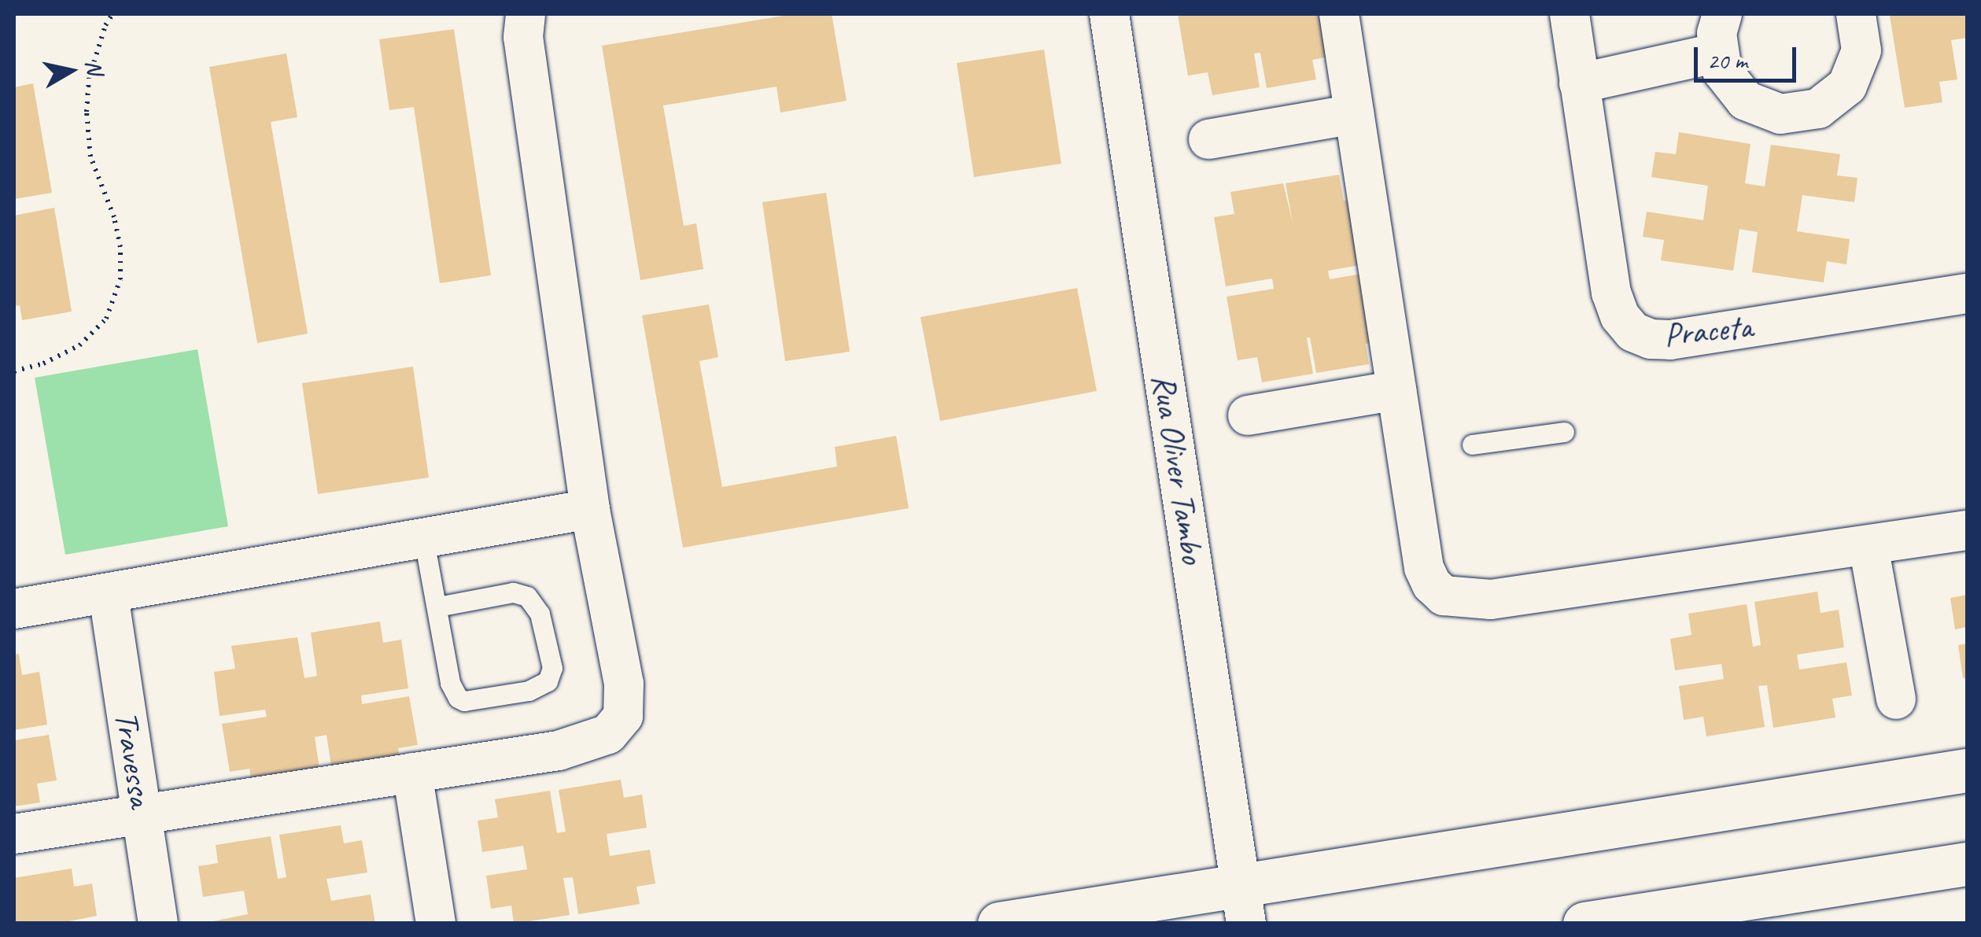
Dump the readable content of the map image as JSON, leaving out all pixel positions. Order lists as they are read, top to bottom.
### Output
{
  "streets": {
    "street": ["Praceta", "Rua Oliver Tambo", "Travessa"]
  },
  "scale_bar": "20 m",
  "north": "right"
}
